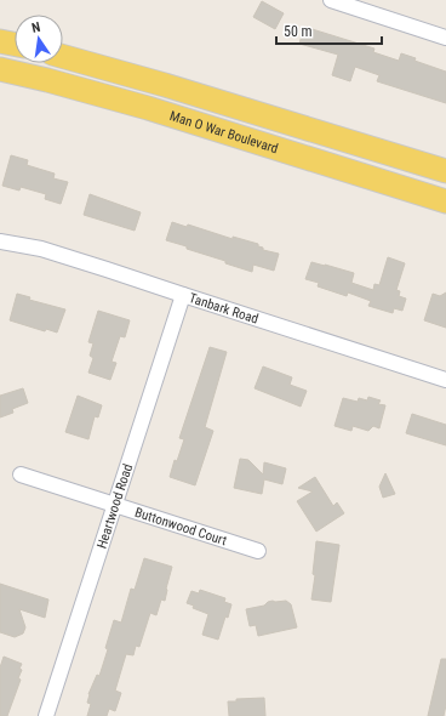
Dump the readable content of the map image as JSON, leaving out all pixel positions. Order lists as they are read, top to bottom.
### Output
{
  "streets": {
    "main road": ["Man O War Boulevard"],
    "street": ["Tanbark Road", "Heartwood Road", "Buttonwood Court"]
  },
  "crossings": [
    ["Tanbark Road", "Heartwood Road"],
    ["Heartwood Road", "Buttonwood Court"]
  ],
  "scale_bar": "50 m",
  "north": "top"
}
